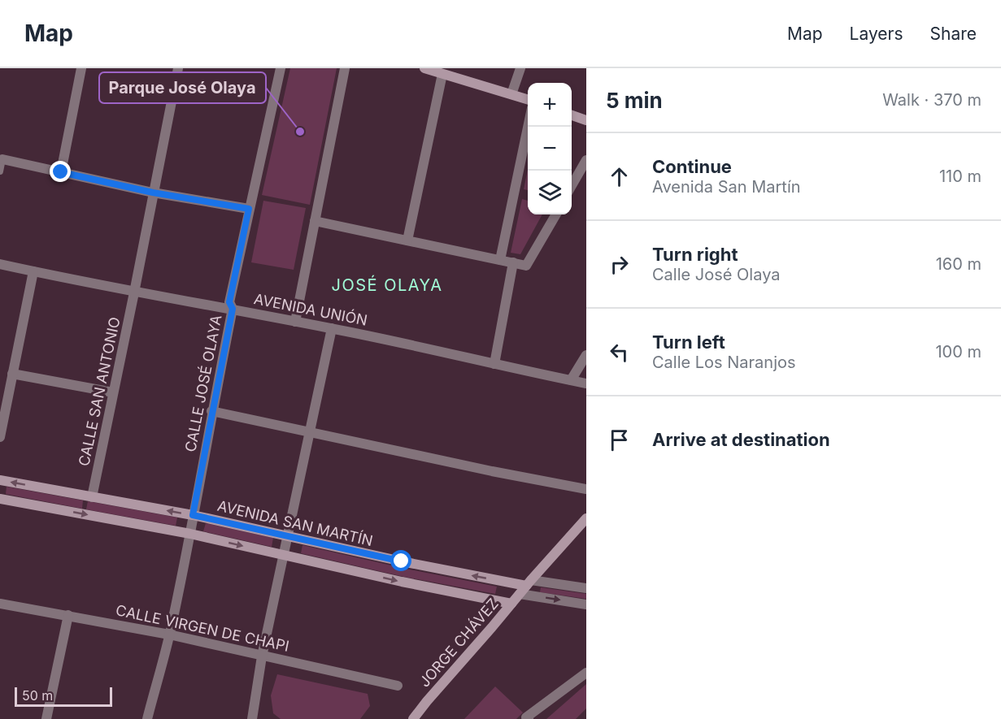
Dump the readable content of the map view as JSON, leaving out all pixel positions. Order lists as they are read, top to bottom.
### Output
{
  "streets": {
    "main road": ["AVENIDA SAN MARTÍN", "JORGE CHÁVEZ"],
    "street": [
      "AVENIDA UNIÓN",
      "CALLE JOSÉ OLAYA",
      "CALLE SAN ANTONIO",
      "CALLE VIRGEN DE CHAPI"
    ]
  },
  "crossings": [
    ["AVENIDA UNIÓN", "CALLE JOSÉ OLAYA"],
    ["AVENIDA UNIÓN", "CALLE SAN ANTONIO"],
    ["CALLE JOSÉ OLAYA", "AVENIDA SAN MARTÍN"],
    ["CALLE JOSÉ OLAYA", "CALLE VIRGEN DE CHAPI"],
    ["CALLE SAN ANTONIO", "AVENIDA SAN MARTÍN"],
    ["AVENIDA SAN MARTÍN", "JORGE CHÁVEZ"]
  ],
  "districts": ["JOSÉ OLAYA"],
  "places": ["Parque José Olaya"],
  "scale_bar": "50 m",
  "page": {
    "header": "Map",
    "nav": ["Map", "Layers", "Share"],
    "heading": ["5 min", "Walk · 370 m"],
    "map_buttons": ["+", "−"],
    "list": [
      ["Continue", "Avenida San Martín", "110 m"],
      ["Turn right", "Calle José Olaya", "160 m"],
      ["Turn left", "Calle Los Naranjos", "100 m"],
      "Arrive at destination"
    ],
    "scale": "50 m"
  }
}
